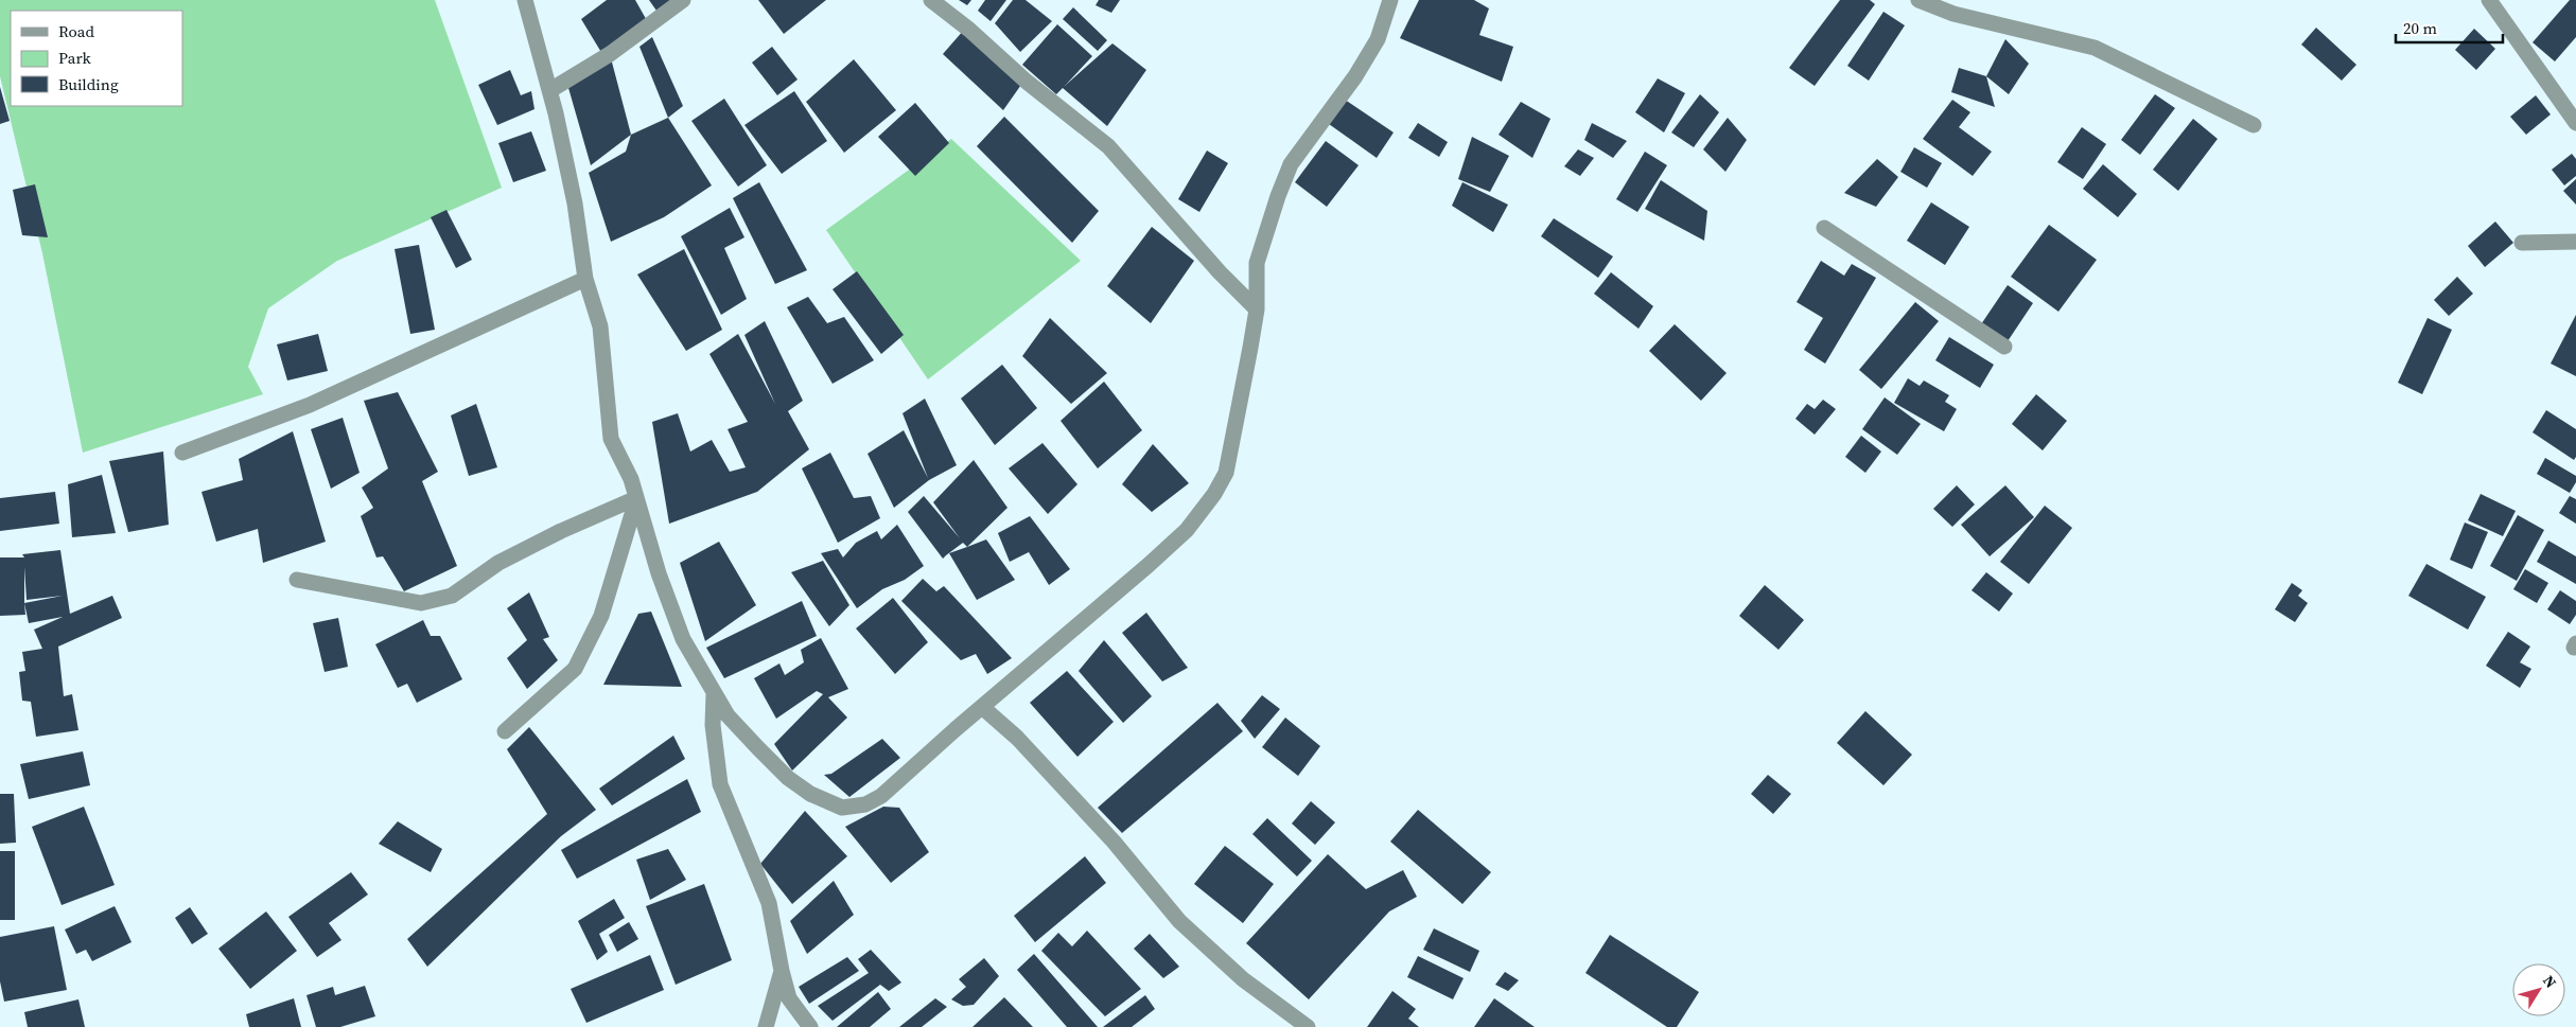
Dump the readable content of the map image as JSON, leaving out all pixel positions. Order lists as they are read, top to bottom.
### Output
{
  "legend": ["Road", "Park", "Building"],
  "scale_bar": "20 m",
  "north": "top right"
}
